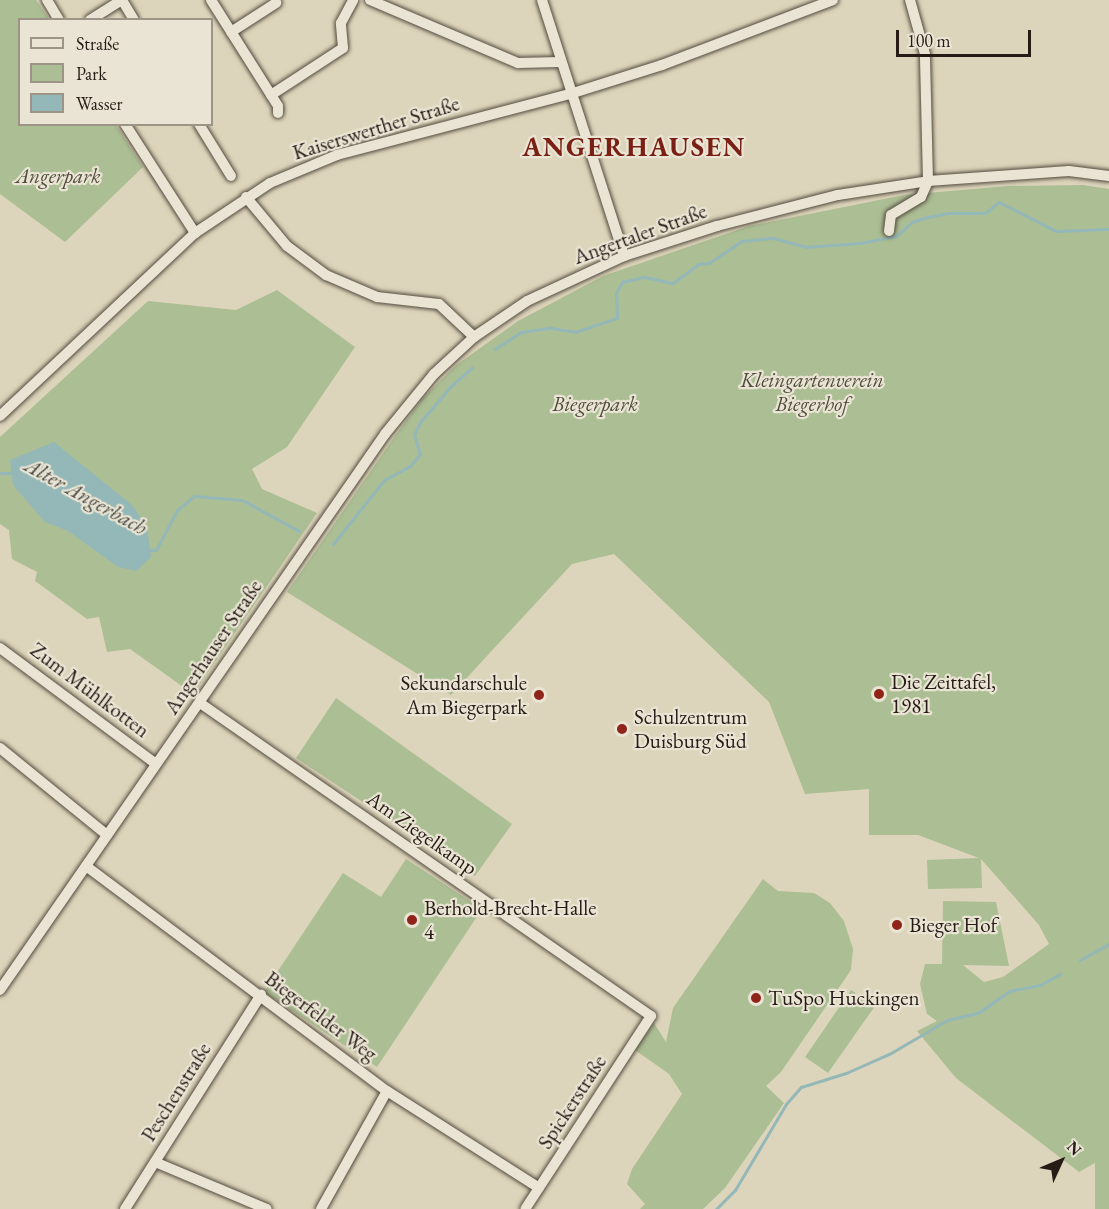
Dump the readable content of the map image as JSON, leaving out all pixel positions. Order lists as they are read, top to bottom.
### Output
{
  "streets": {
    "street": [
      "Kaiserswerther Straße",
      "Angertaler Straße",
      "Angerhauser Straße",
      "Zum Mühlkotten",
      "Am Ziegelkamp",
      "Biegerfelder Weg",
      "Peschenstraße",
      "Spickerstraße"
    ]
  },
  "crossings": [
    ["Angertaler Straße", "Angerhauser Straße"],
    ["Angerhauser Straße", "Zum Mühlkotten"],
    ["Angerhauser Straße", "Am Ziegelkamp"],
    ["Angerhauser Straße", "Biegerfelder Weg"],
    ["Am Ziegelkamp", "Spickerstraße"],
    ["Biegerfelder Weg", "Peschenstraße"],
    ["Biegerfelder Weg", "Spickerstraße"]
  ],
  "districts": ["ANGERHAUSEN"],
  "water": ["Alter Angerbach"],
  "parks": ["Angerpark", "Kleingartenverein Biegerhof", "Biegerpark"],
  "places": [
    "Die Zeittafel, 1981",
    "Sekundarschule Am Biegerpark",
    "Schulzentrum Duisburg Süd",
    "Berhold-Brecht-Halle 4",
    "Bieger Hof",
    "TuSpo Huckingen"
  ],
  "legend": ["Straße", "Park", "Wasser"],
  "scale_bar": "100 m",
  "north": "top right"
}
